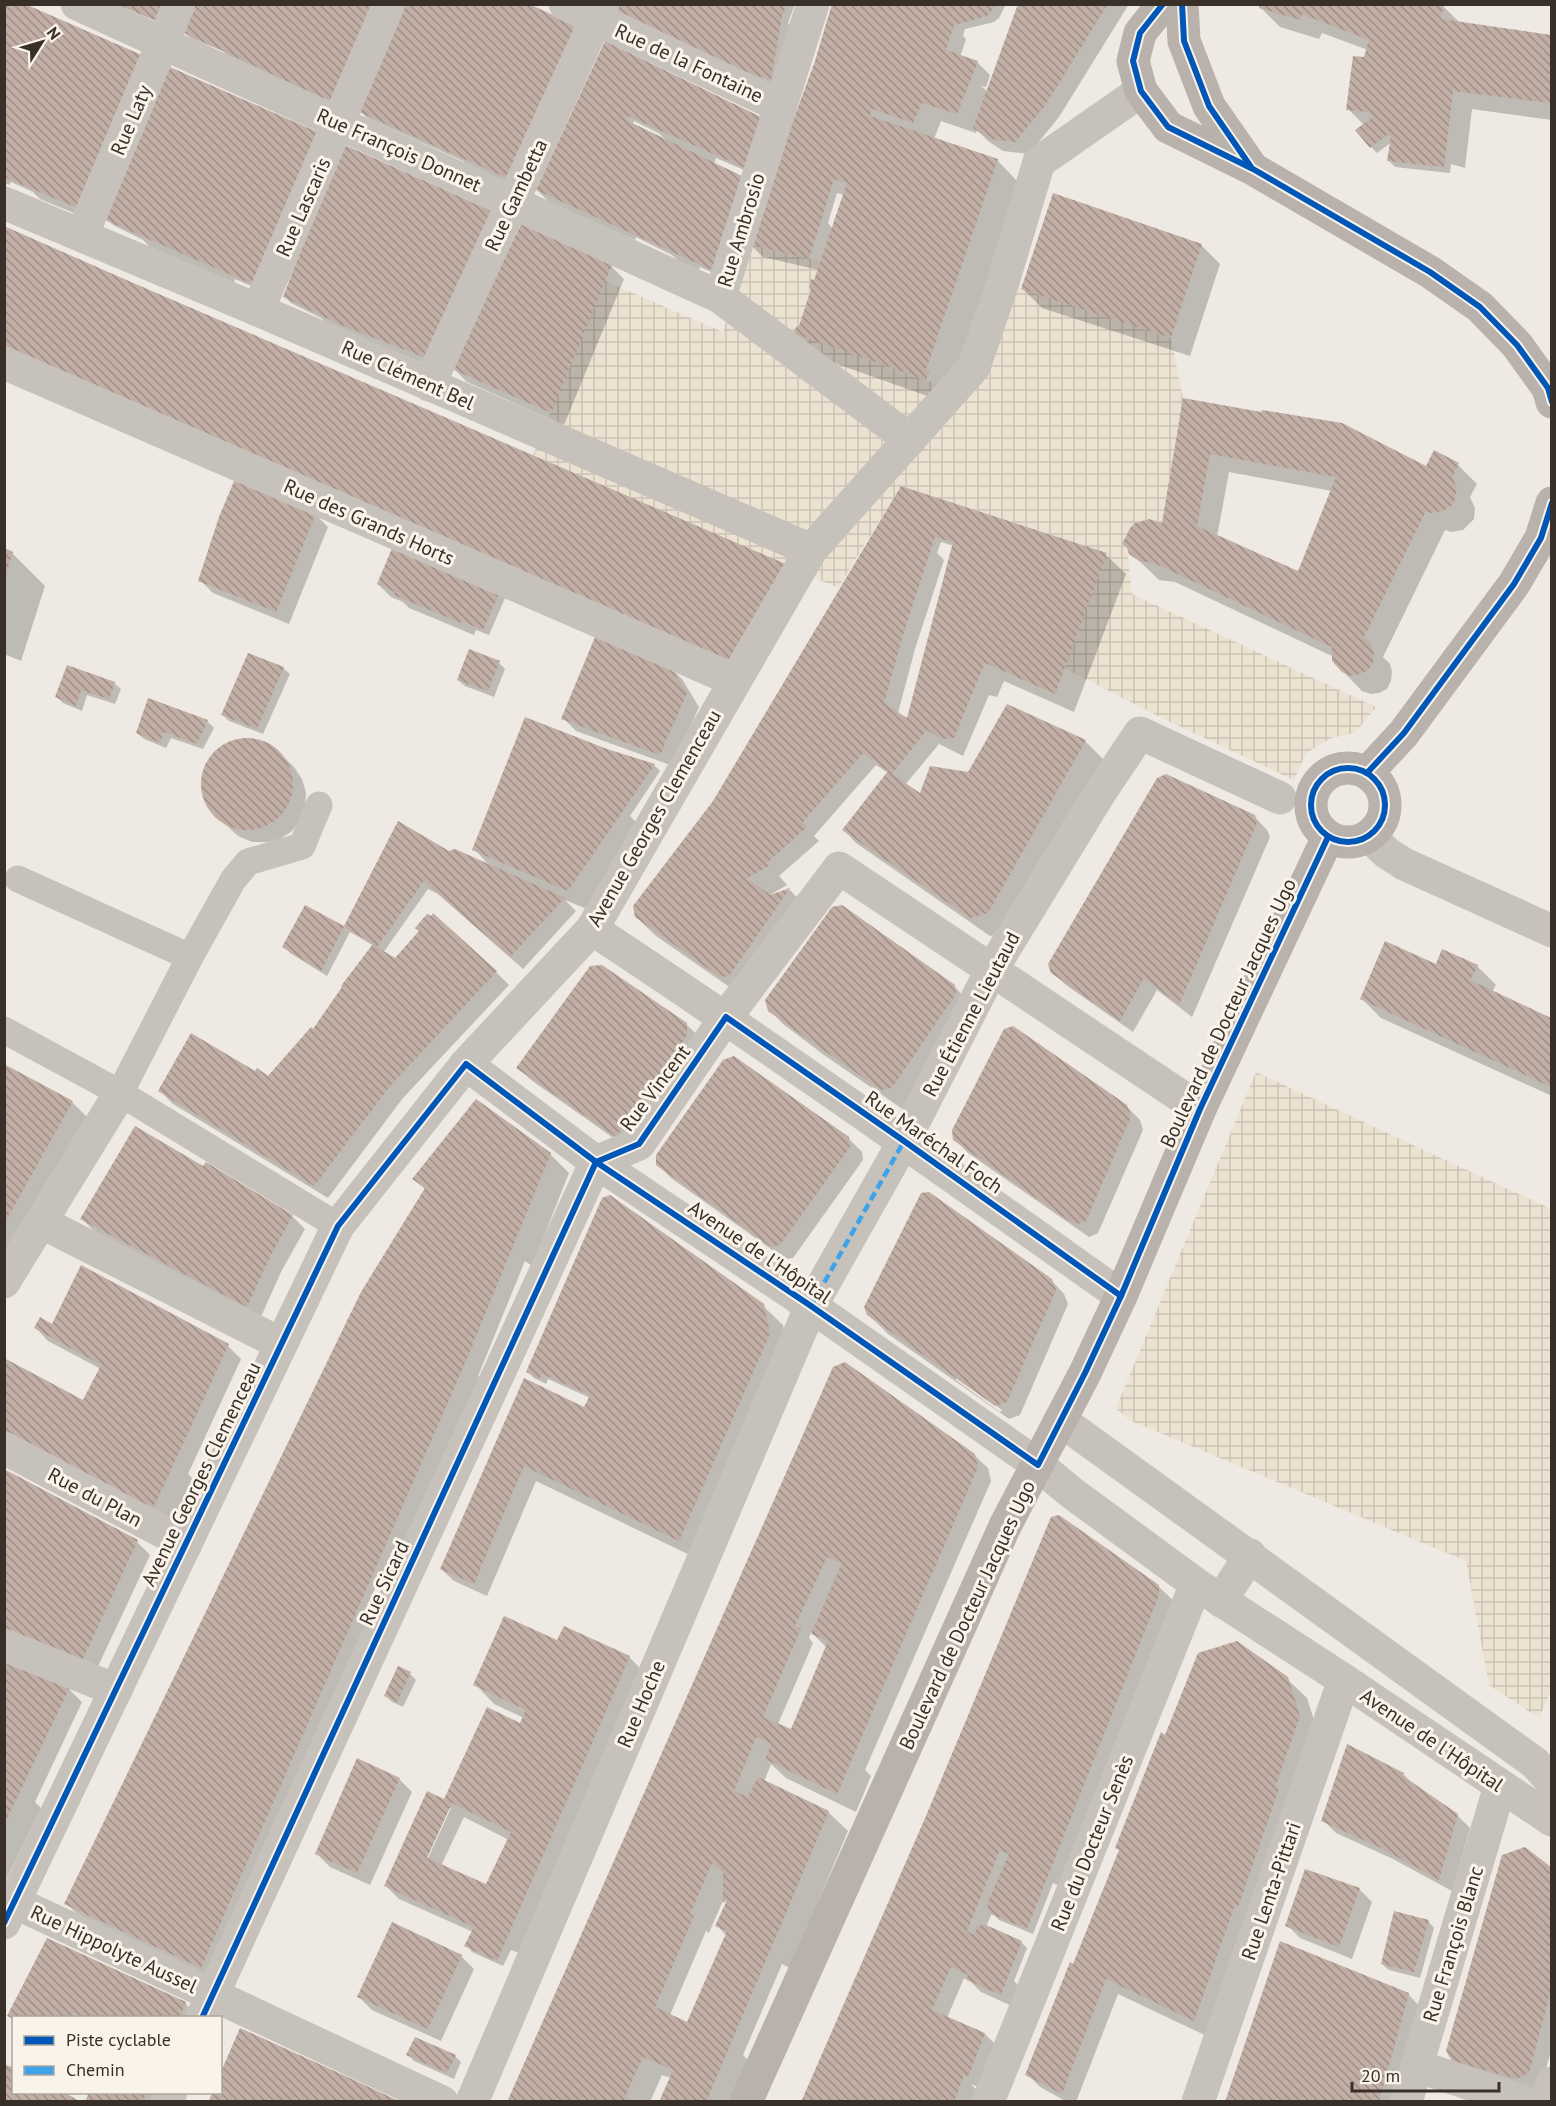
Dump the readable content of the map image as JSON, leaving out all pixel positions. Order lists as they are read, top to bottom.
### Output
{
  "streets": {
    "main road": ["Boulevard de Docteur Jacques Ugo"],
    "street": [
      "Rue de la Fontaine",
      "Rue Laty",
      "Rue François Donnet",
      "Rue Gambetta",
      "Rue Lascaris",
      "Rue Ambrosio",
      "Rue Clément Bel",
      "Rue des Grands Horts",
      "Avenue Georges Clemenceau",
      "Rue Étienne Lieutaud",
      "Rue Vincent",
      "Rue Maréchal Foch",
      "Avenue de l'Hôpital",
      "Rue du Plan",
      "Rue Sicard",
      "Rue Hoche",
      "Rue du Docteur Senès",
      "Rue Lenta-Pittari",
      "Rue François Blanc",
      "Rue Hippolyte Aussel"
    ]
  },
  "crossings": [
    ["Rue de la Fontaine", "Rue Gambetta"],
    ["Rue de la Fontaine", "Rue Ambrosio"],
    ["Rue Laty", "Rue François Donnet"],
    ["Rue Laty", "Rue Clément Bel"],
    ["Rue François Donnet", "Rue Gambetta"],
    ["Rue François Donnet", "Rue Lascaris"],
    ["Rue François Donnet", "Rue Ambrosio"],
    ["Rue Gambetta", "Rue Clément Bel"],
    ["Rue Lascaris", "Rue Clément Bel"],
    ["Rue Ambrosio", "Avenue Georges Clemenceau"],
    ["Rue Clément Bel", "Avenue Georges Clemenceau"],
    ["Rue des Grands Horts", "Avenue Georges Clemenceau"],
    ["Avenue Georges Clemenceau", "Rue Maréchal Foch"],
    ["Avenue Georges Clemenceau", "Avenue de l'Hôpital"],
    ["Avenue Georges Clemenceau", "Rue du Plan"],
    ["Avenue Georges Clemenceau", "Rue Hippolyte Aussel"],
    ["Boulevard de Docteur Jacques Ugo", "Rue Vincent"],
    ["Boulevard de Docteur Jacques Ugo", "Rue Maréchal Foch"],
    ["Boulevard de Docteur Jacques Ugo", "Avenue de l'Hôpital"],
    ["Rue Étienne Lieutaud", "Rue Vincent"],
    ["Rue Étienne Lieutaud", "Rue Maréchal Foch"],
    ["Rue Étienne Lieutaud", "Avenue de l'Hôpital"],
    ["Rue Étienne Lieutaud", "Rue Hoche"],
    ["Rue Vincent", "Rue Maréchal Foch"],
    ["Rue Vincent", "Avenue de l'Hôpital"],
    ["Rue Vincent", "Rue Sicard"],
    ["Avenue de l'Hôpital", "Rue Sicard"],
    ["Avenue de l'Hôpital", "Rue Hoche"],
    ["Avenue de l'Hôpital", "Rue du Docteur Senès"],
    ["Avenue de l'Hôpital", "Rue Lenta-Pittari"],
    ["Avenue de l'Hôpital", "Rue François Blanc"],
    ["Rue Sicard", "Rue Hippolyte Aussel"]
  ],
  "legend": ["Piste cyclable", "Chemin"],
  "scale_bar": "20 m",
  "north": "top right"
}
